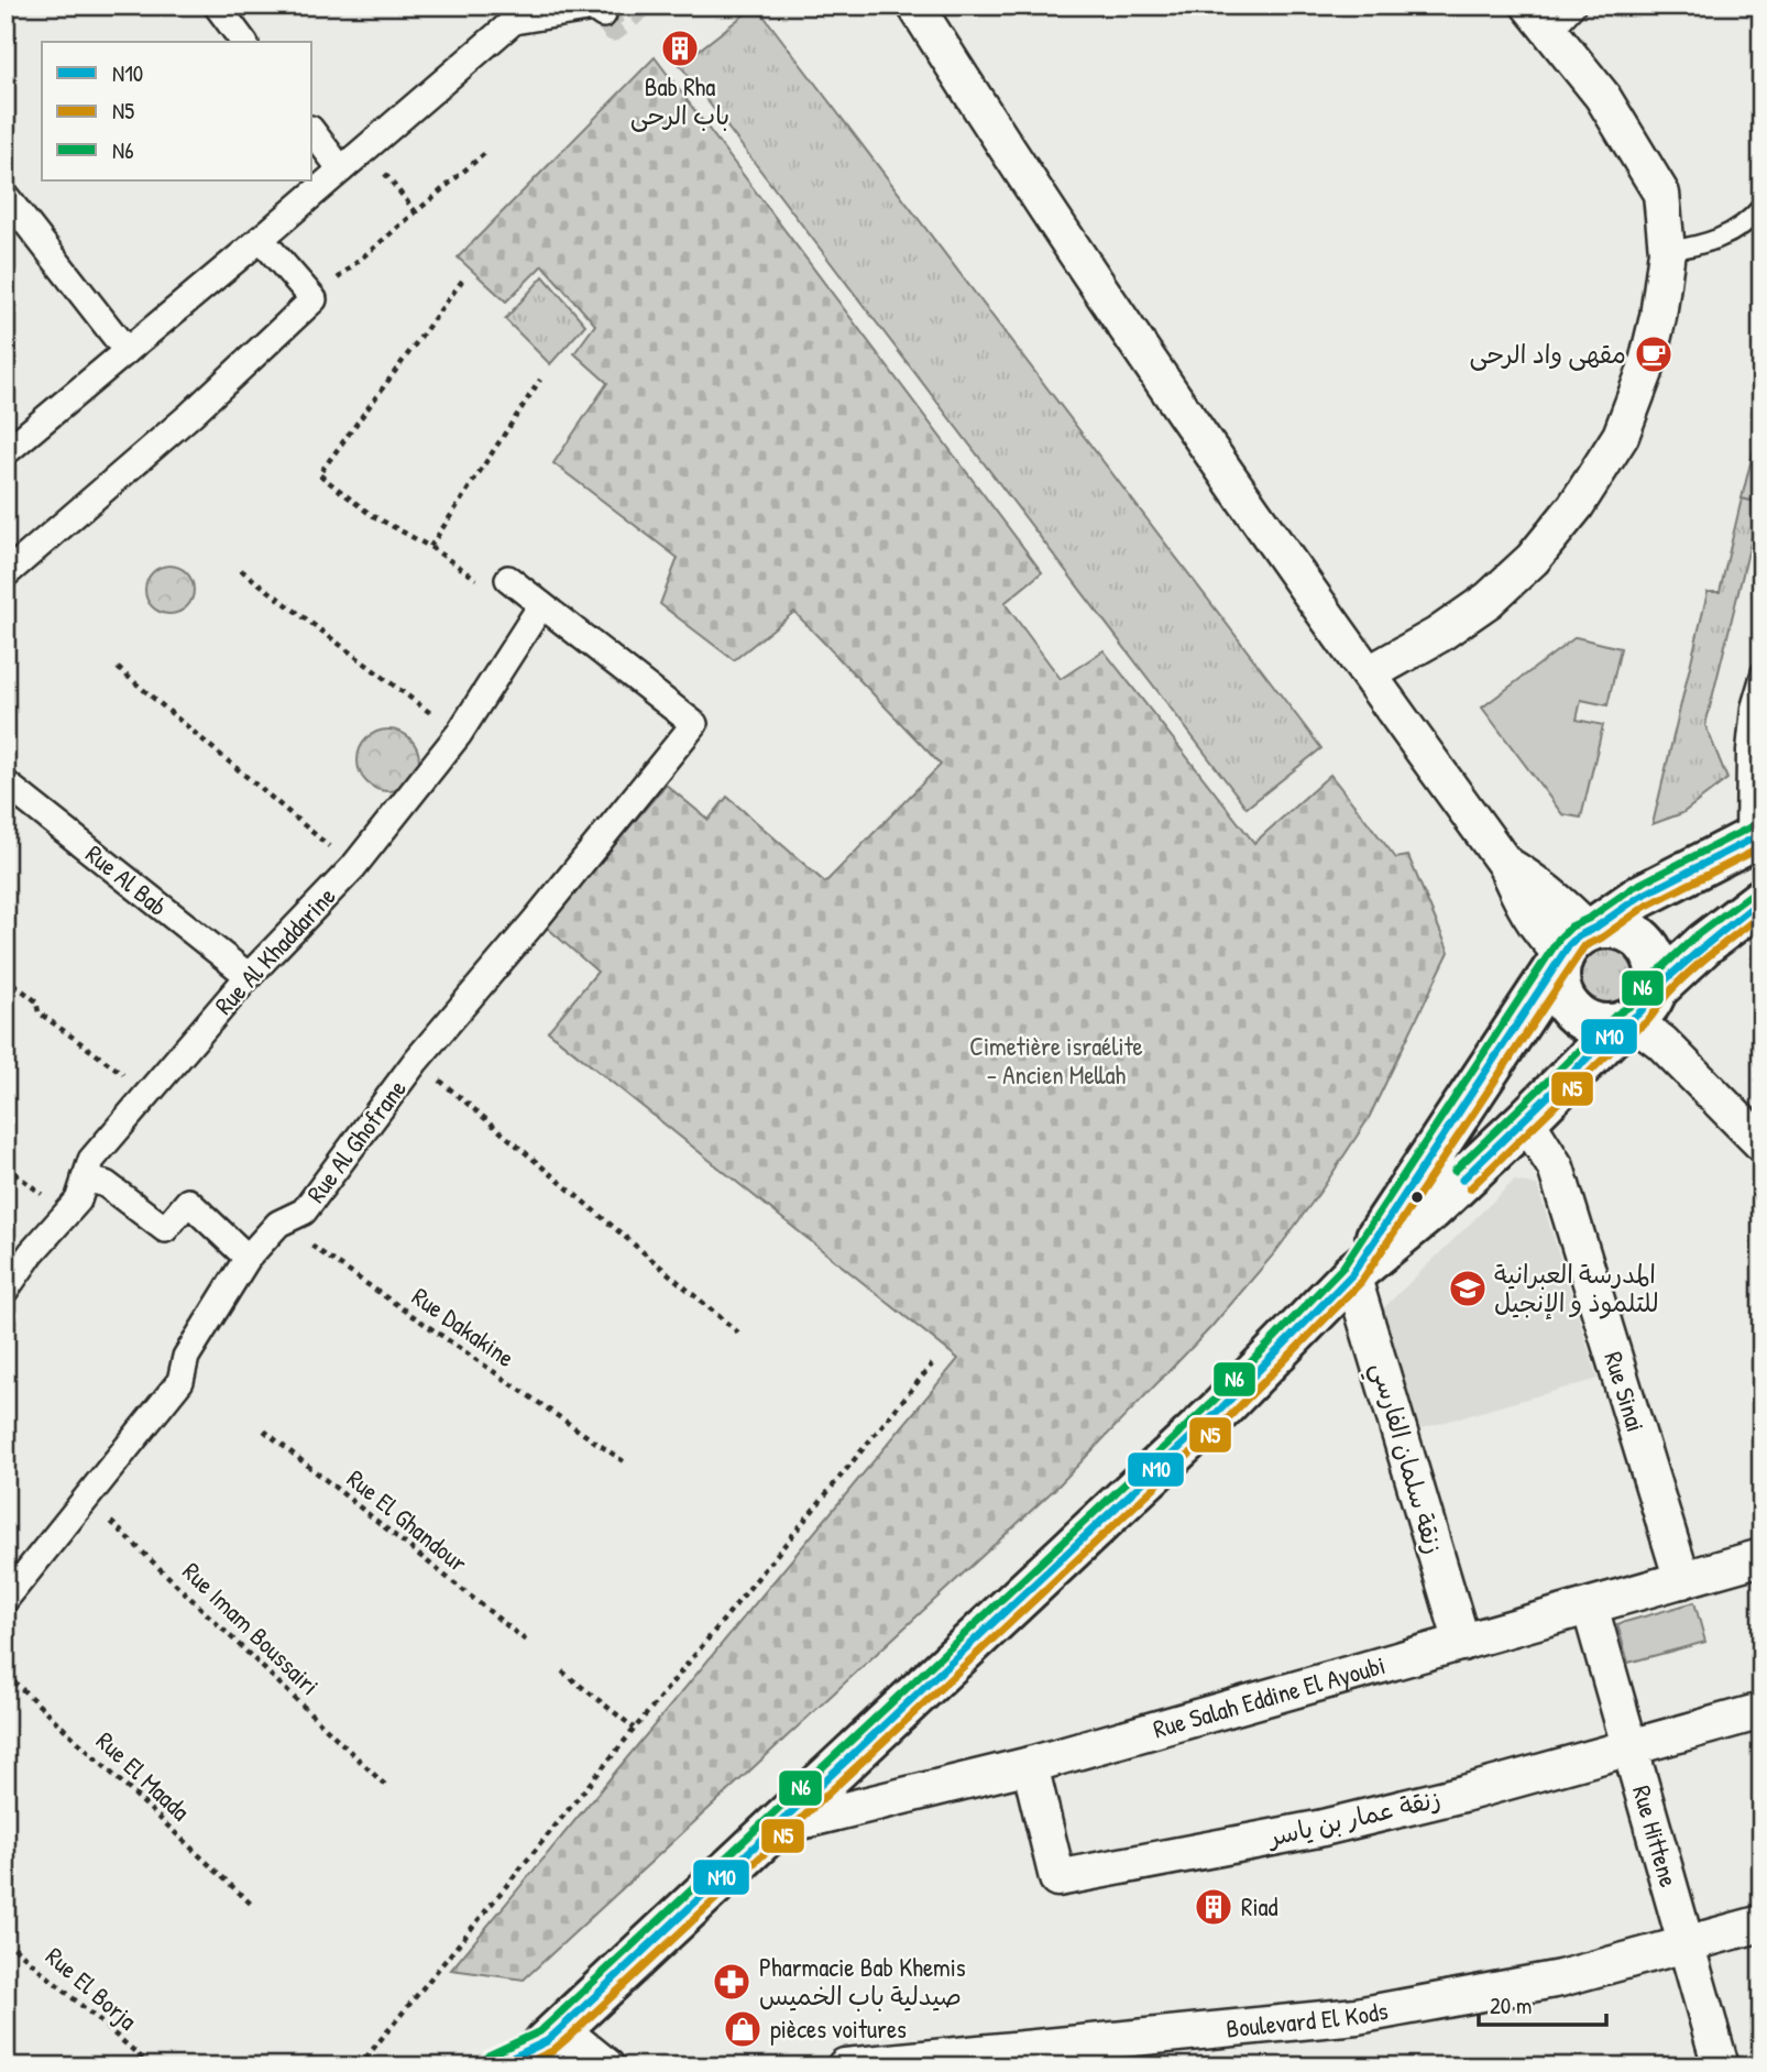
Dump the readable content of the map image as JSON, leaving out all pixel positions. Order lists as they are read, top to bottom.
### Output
{
  "streets": {
    "street": [
      "Rue Al Bab",
      "Rue Al Khaddarine",
      "Rue Al Ghofrane",
      "Rue Sinai",
      "زنقة سلمان الفارسي",
      "Rue Salah Eddine El Ayoubi",
      "زنقة عمار بن ياسر",
      "Rue Hittene",
      "Boulevard El Kods"
    ],
    "path": [
      "Rue Dakakine",
      "Rue El Ghandour",
      "Rue Imam Boussairi",
      "Rue El Maada",
      "Rue El Borja"
    ]
  },
  "crossings": [
    ["Rue Al Bab", "Rue Al Khaddarine"],
    ["Rue Al Khaddarine", "Rue Al Ghofrane"],
    ["Rue Al Ghofrane", "Rue Dakakine"],
    ["Rue Al Ghofrane", "Rue Imam Boussairi"],
    ["Rue Sinai", "Rue Salah Eddine El Ayoubi"],
    ["زنقة سلمان الفارسي", "Rue Salah Eddine El Ayoubi"],
    ["Rue Salah Eddine El Ayoubi", "زنقة عمار بن ياسر"],
    ["Rue Salah Eddine El Ayoubi", "Rue Hittene"],
    ["زنقة عمار بن ياسر", "Rue Hittene"],
    ["Rue Hittene", "Boulevard El Kods"]
  ],
  "parks": ["Cimetière israélite - Ancien Mellah"],
  "places": {
    "building": ["Bab Rha باب الرحى", "Riad"],
    "cafe": ["مقهى واد الرحى"],
    "school or university": ["المدرسة العبرانية للتلموذ و الإنجيل"],
    "pharmacy": ["Pharmacie Bab Khemis صيدلية باب الخميس"],
    "shop": ["pièces voitures"]
  },
  "lines": ["transit line N6", "transit line N10", "transit line N5"],
  "legend": ["N10", "N5", "N6"],
  "scale_bar": "20 m"
}
